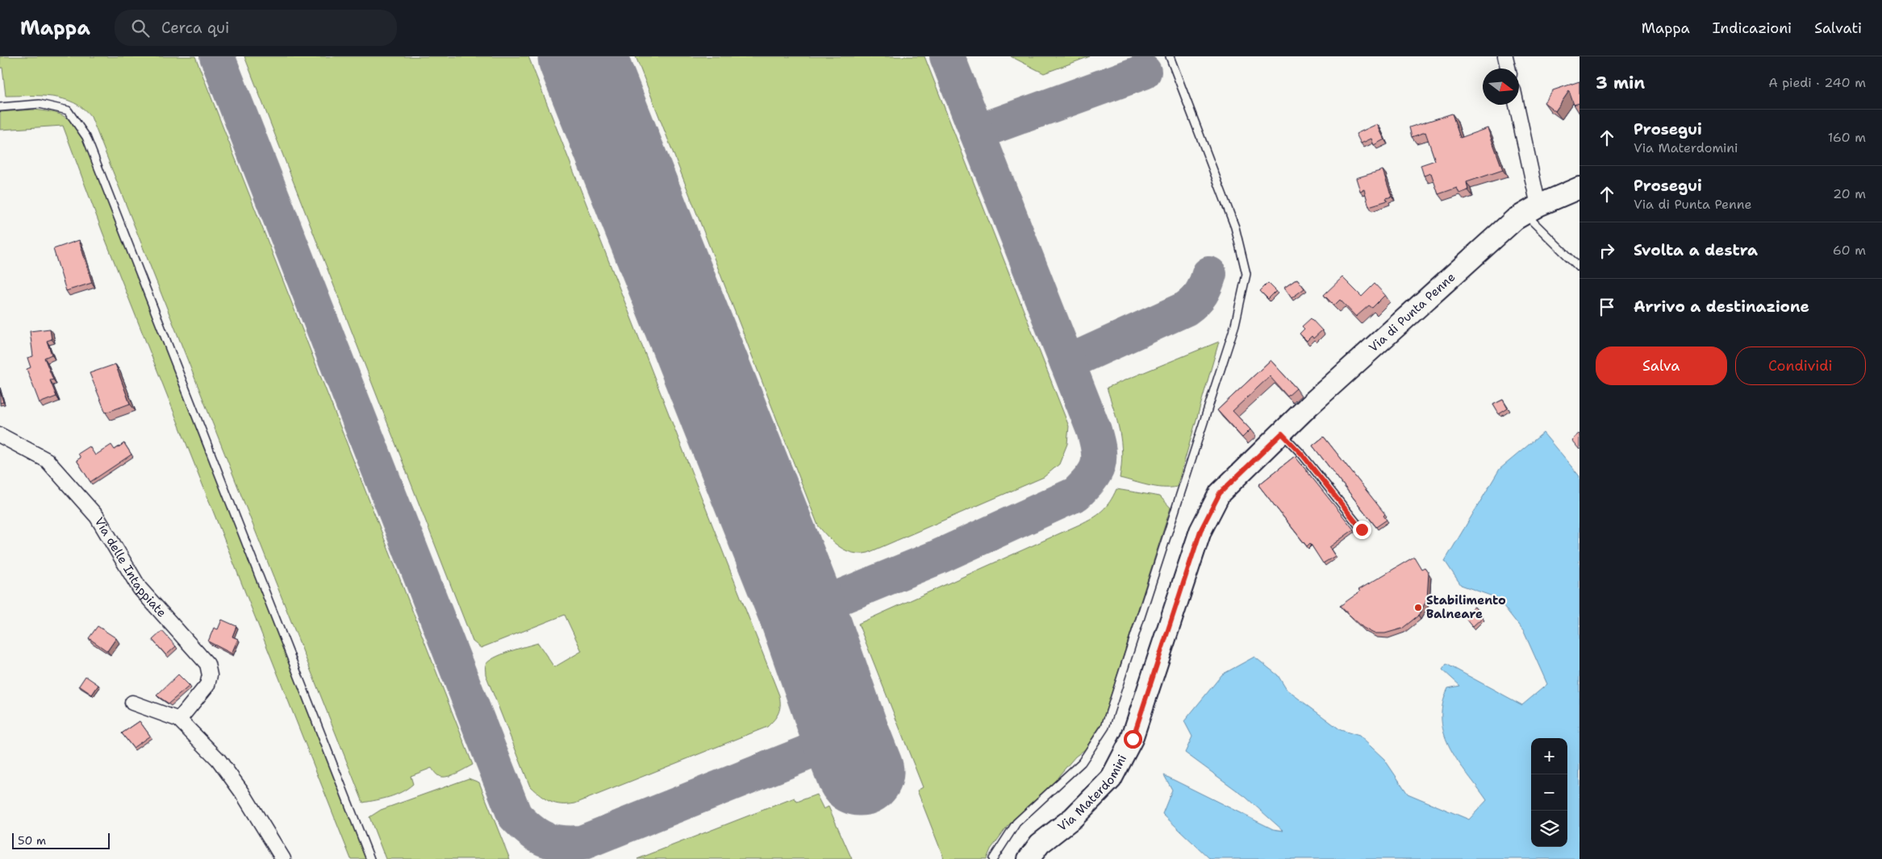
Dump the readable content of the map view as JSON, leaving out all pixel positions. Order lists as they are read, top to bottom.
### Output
{
  "streets": {
    "street": ["Via di Punta Penne", "Via delle Intappiate", "Via Materdomini"]
  },
  "crossings": [
    ["Via di Punta Penne", "Via Materdomini"]
  ],
  "places": ["Stabilimento Balneare"],
  "scale_bar": "50 m",
  "north": "right",
  "page": {
    "header": "Mappa",
    "search": "Cerca qui",
    "nav": ["Mappa", "Indicazioni", "Salvati"],
    "heading": ["3 min", "A piedi · 240 m"],
    "list": [
      ["Prosegui", "Via Materdomini", "160 m"],
      ["Prosegui", "Via di Punta Penne", "20 m"],
      ["Svolta a destra", "60 m"],
      "Arrivo a destinazione"
    ],
    "buttons": ["Salva", "Condividi"],
    "map_buttons": ["+", "−"],
    "scale": "50 m"
  }
}
